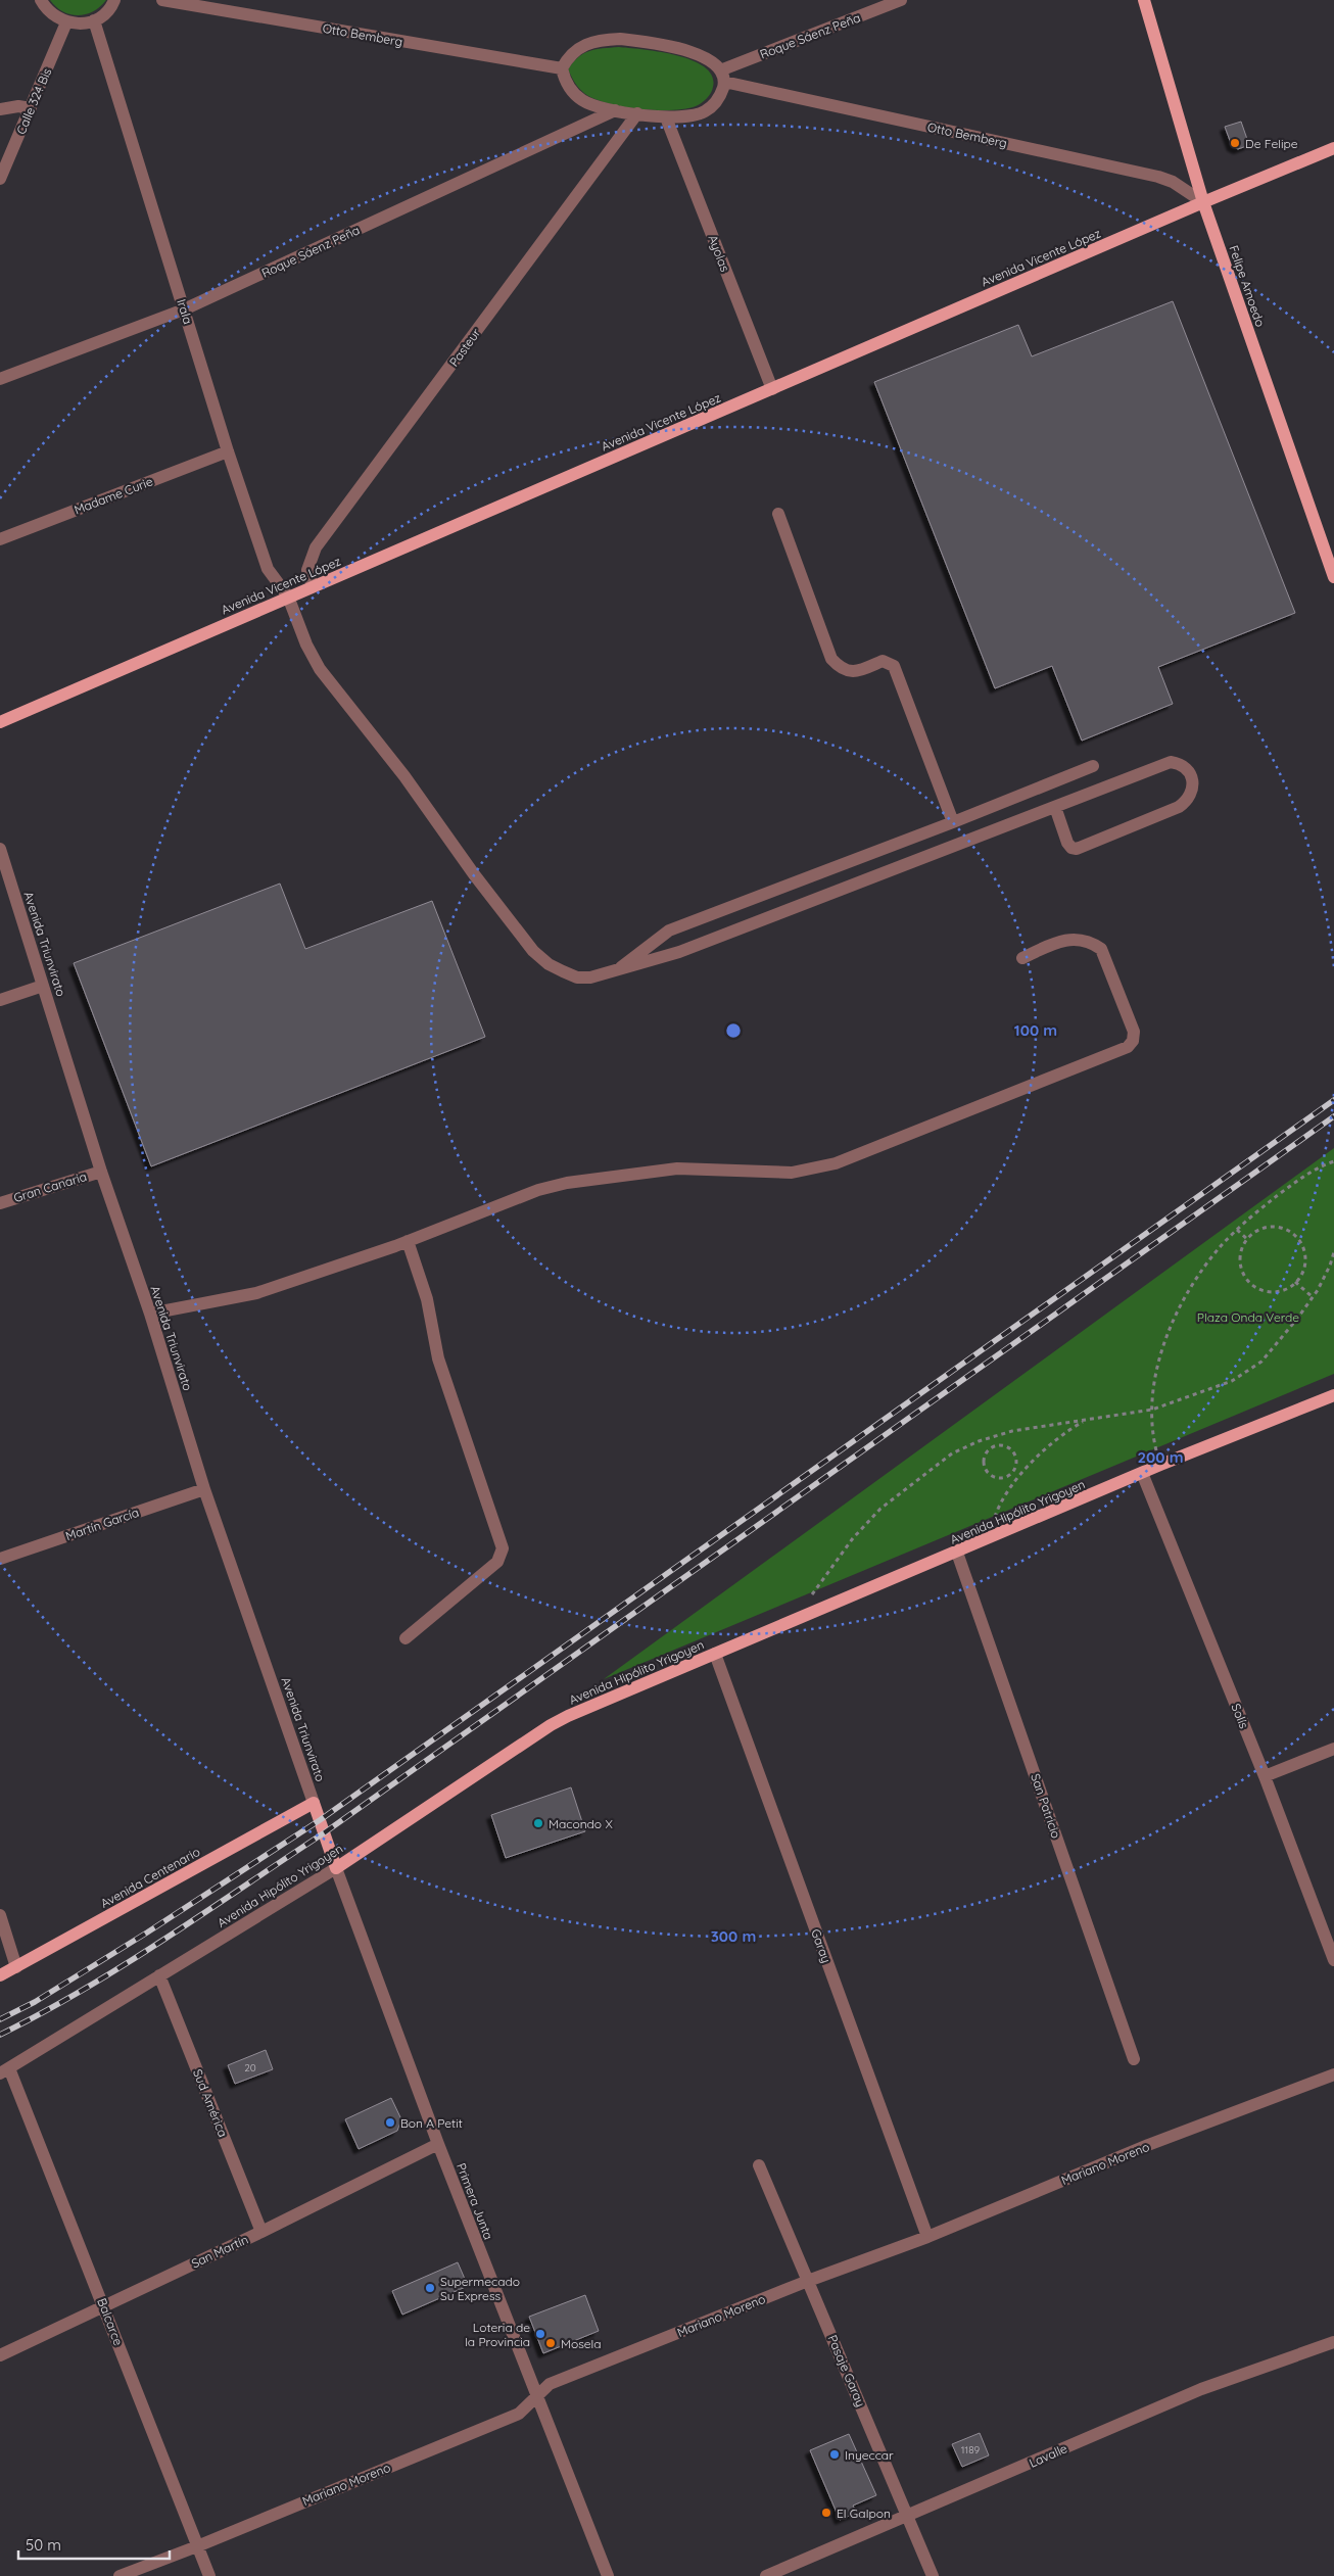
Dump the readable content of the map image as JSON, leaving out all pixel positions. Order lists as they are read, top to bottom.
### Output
{
  "streets": {
    "main road": [
      "Avenida Vicente López",
      "Felipe Amoedo",
      "Avenida Triunvirato",
      "Avenida Hipólito Yrigoyen",
      "Avenida Centenario",
      "Primera Junta"
    ],
    "street": [
      "Otto Bemberg",
      "Roque Sáenz Peña",
      "Calle 324 Bis",
      "Ayolas",
      "Irala",
      "Pasteur",
      "Madame Curie",
      "Gran Canaria",
      "Martín García",
      "Solís",
      "San Patricio",
      "Garay",
      "Sud América",
      "Mariano Moreno",
      "San Martín",
      "Balcarce",
      "Pasaje Garay",
      "Lavalle"
    ]
  },
  "crossings": [
    ["Otto Bemberg", "Roque Sáenz Peña"],
    ["Otto Bemberg", "Avenida Vicente López"],
    ["Otto Bemberg", "Felipe Amoedo"],
    ["Roque Sáenz Peña", "Irala"],
    ["Ayolas", "Avenida Vicente López"],
    ["Avenida Vicente López", "Felipe Amoedo"],
    ["Avenida Vicente López", "Irala"],
    ["Avenida Vicente López", "Pasteur"],
    ["Irala", "Madame Curie"],
    ["Avenida Triunvirato", "Gran Canaria"],
    ["Avenida Triunvirato", "Martín García"],
    ["Avenida Triunvirato", "Avenida Centenario"],
    ["Avenida Triunvirato", "Primera Junta"],
    ["Avenida Hipólito Yrigoyen", "Solís"],
    ["Avenida Hipólito Yrigoyen", "San Patricio"],
    ["Avenida Hipólito Yrigoyen", "Garay"],
    ["Avenida Hipólito Yrigoyen", "Sud América"],
    ["Avenida Hipólito Yrigoyen", "Primera Junta"],
    ["Avenida Hipólito Yrigoyen", "Balcarce"],
    ["Garay", "Mariano Moreno"],
    ["Sud América", "San Martín"],
    ["Mariano Moreno", "Primera Junta"],
    ["Mariano Moreno", "Balcarce"],
    ["Mariano Moreno", "Pasaje Garay"],
    ["Primera Junta", "San Martín"],
    ["San Martín", "Balcarce"],
    ["Pasaje Garay", "Lavalle"]
  ],
  "parks": ["Plaza Onda Verde"],
  "places": [
    "De Felipe",
    "Macondo X",
    "Bon A Petit",
    "Supermecado Su Express",
    "Loteria de la Provincia",
    "Mosela",
    "Inyeccar",
    "El Galpon"
  ],
  "house_numbers": ["20", "1189"],
  "scale_bar": "50 m",
  "rings": ["100 m", "200 m", "300 m"]
}
